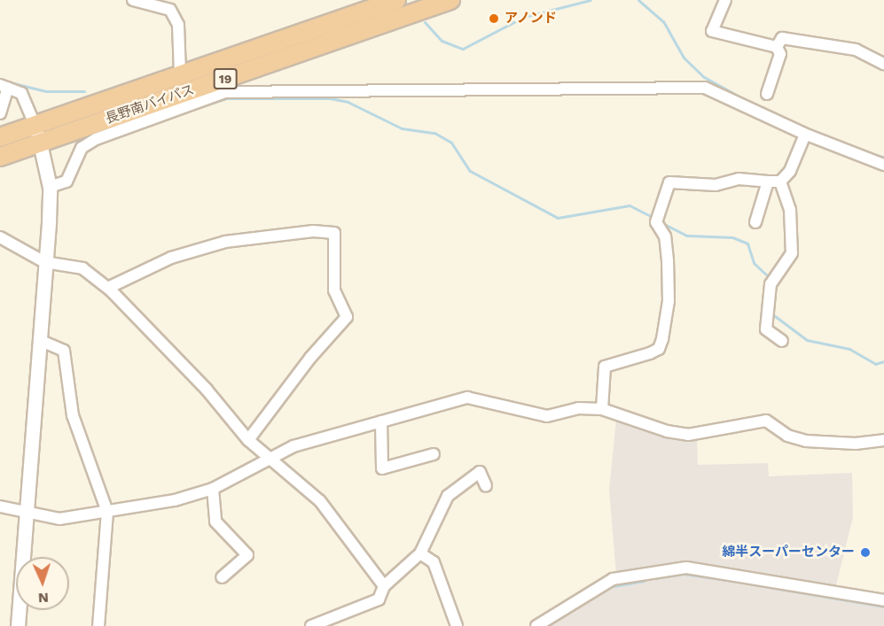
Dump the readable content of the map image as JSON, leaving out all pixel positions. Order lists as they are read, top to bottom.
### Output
{
  "streets": {
    "highway": ["19", "長野南バイパス"]
  },
  "places": ["アノンド", "綿半スーパーセンター"],
  "north": "bottom"
}
